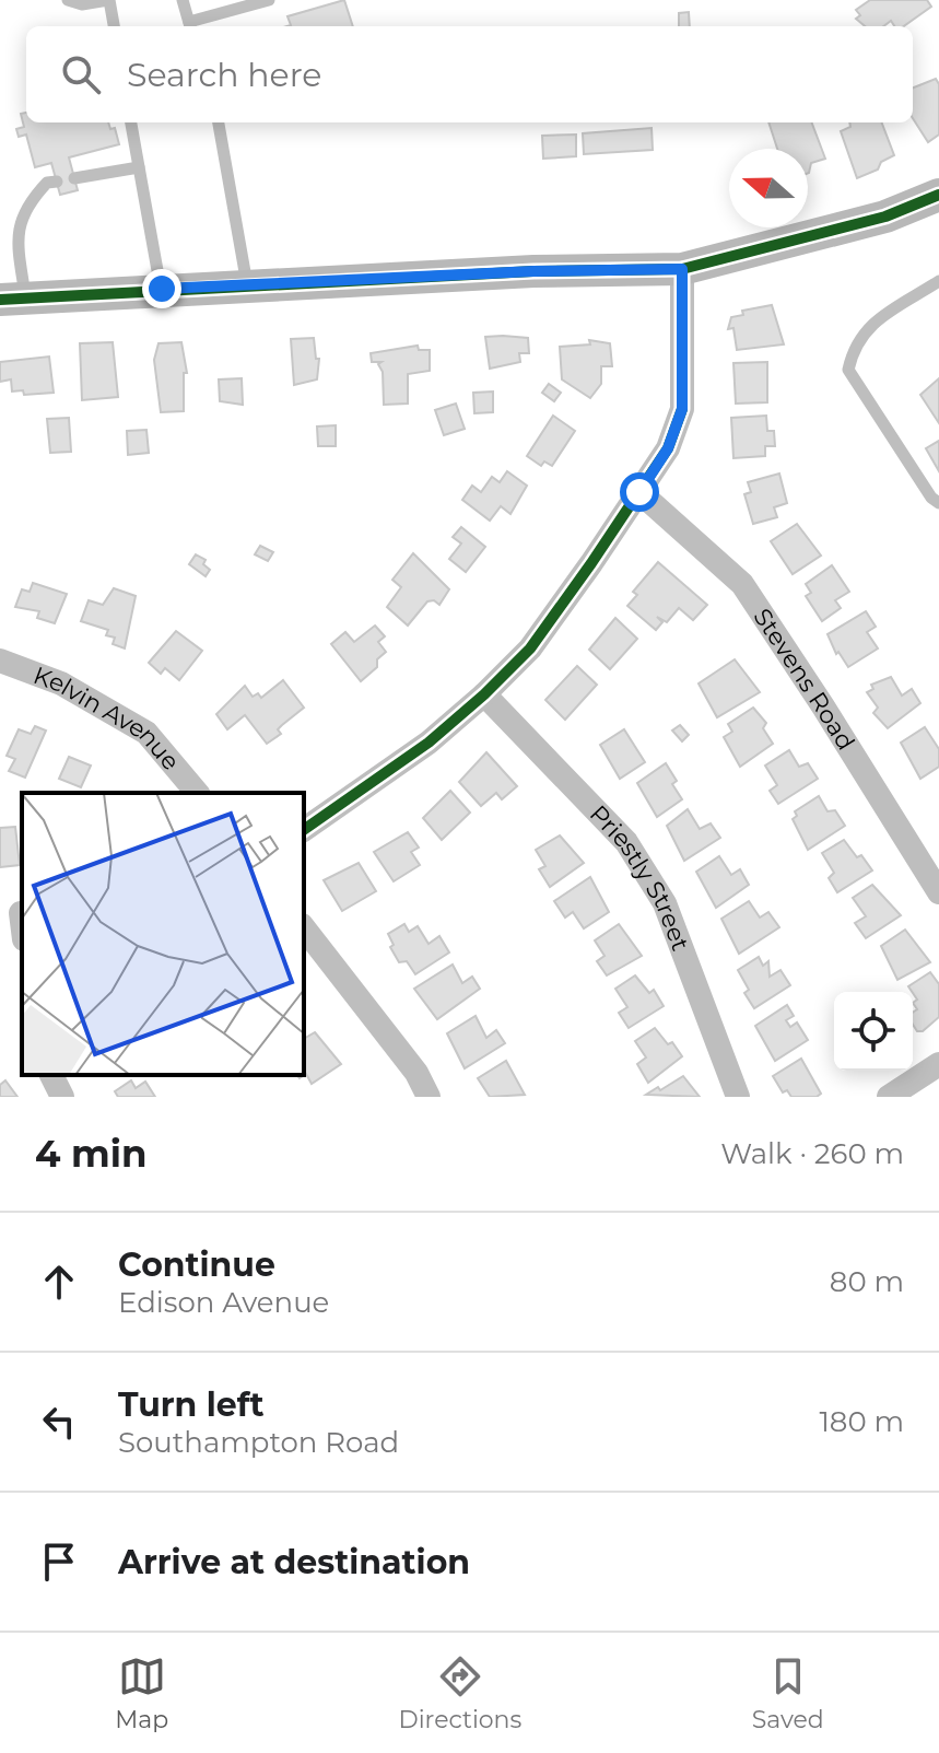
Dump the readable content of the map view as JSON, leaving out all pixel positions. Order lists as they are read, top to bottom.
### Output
{
  "streets": {
    "street": ["Stevens Road", "Kelvin Avenue", "Priestly Street"]
  },
  "north": "left",
  "page": {
    "search": "Search here",
    "heading": ["4 min", "Walk · 260 m"],
    "list": [
      ["Continue", "Edison Avenue", "80 m"],
      ["Turn left", "Southampton Road", "180 m"],
      "Arrive at destination"
    ],
    "nav": ["Map", "Directions", "Saved"]
  }
}
